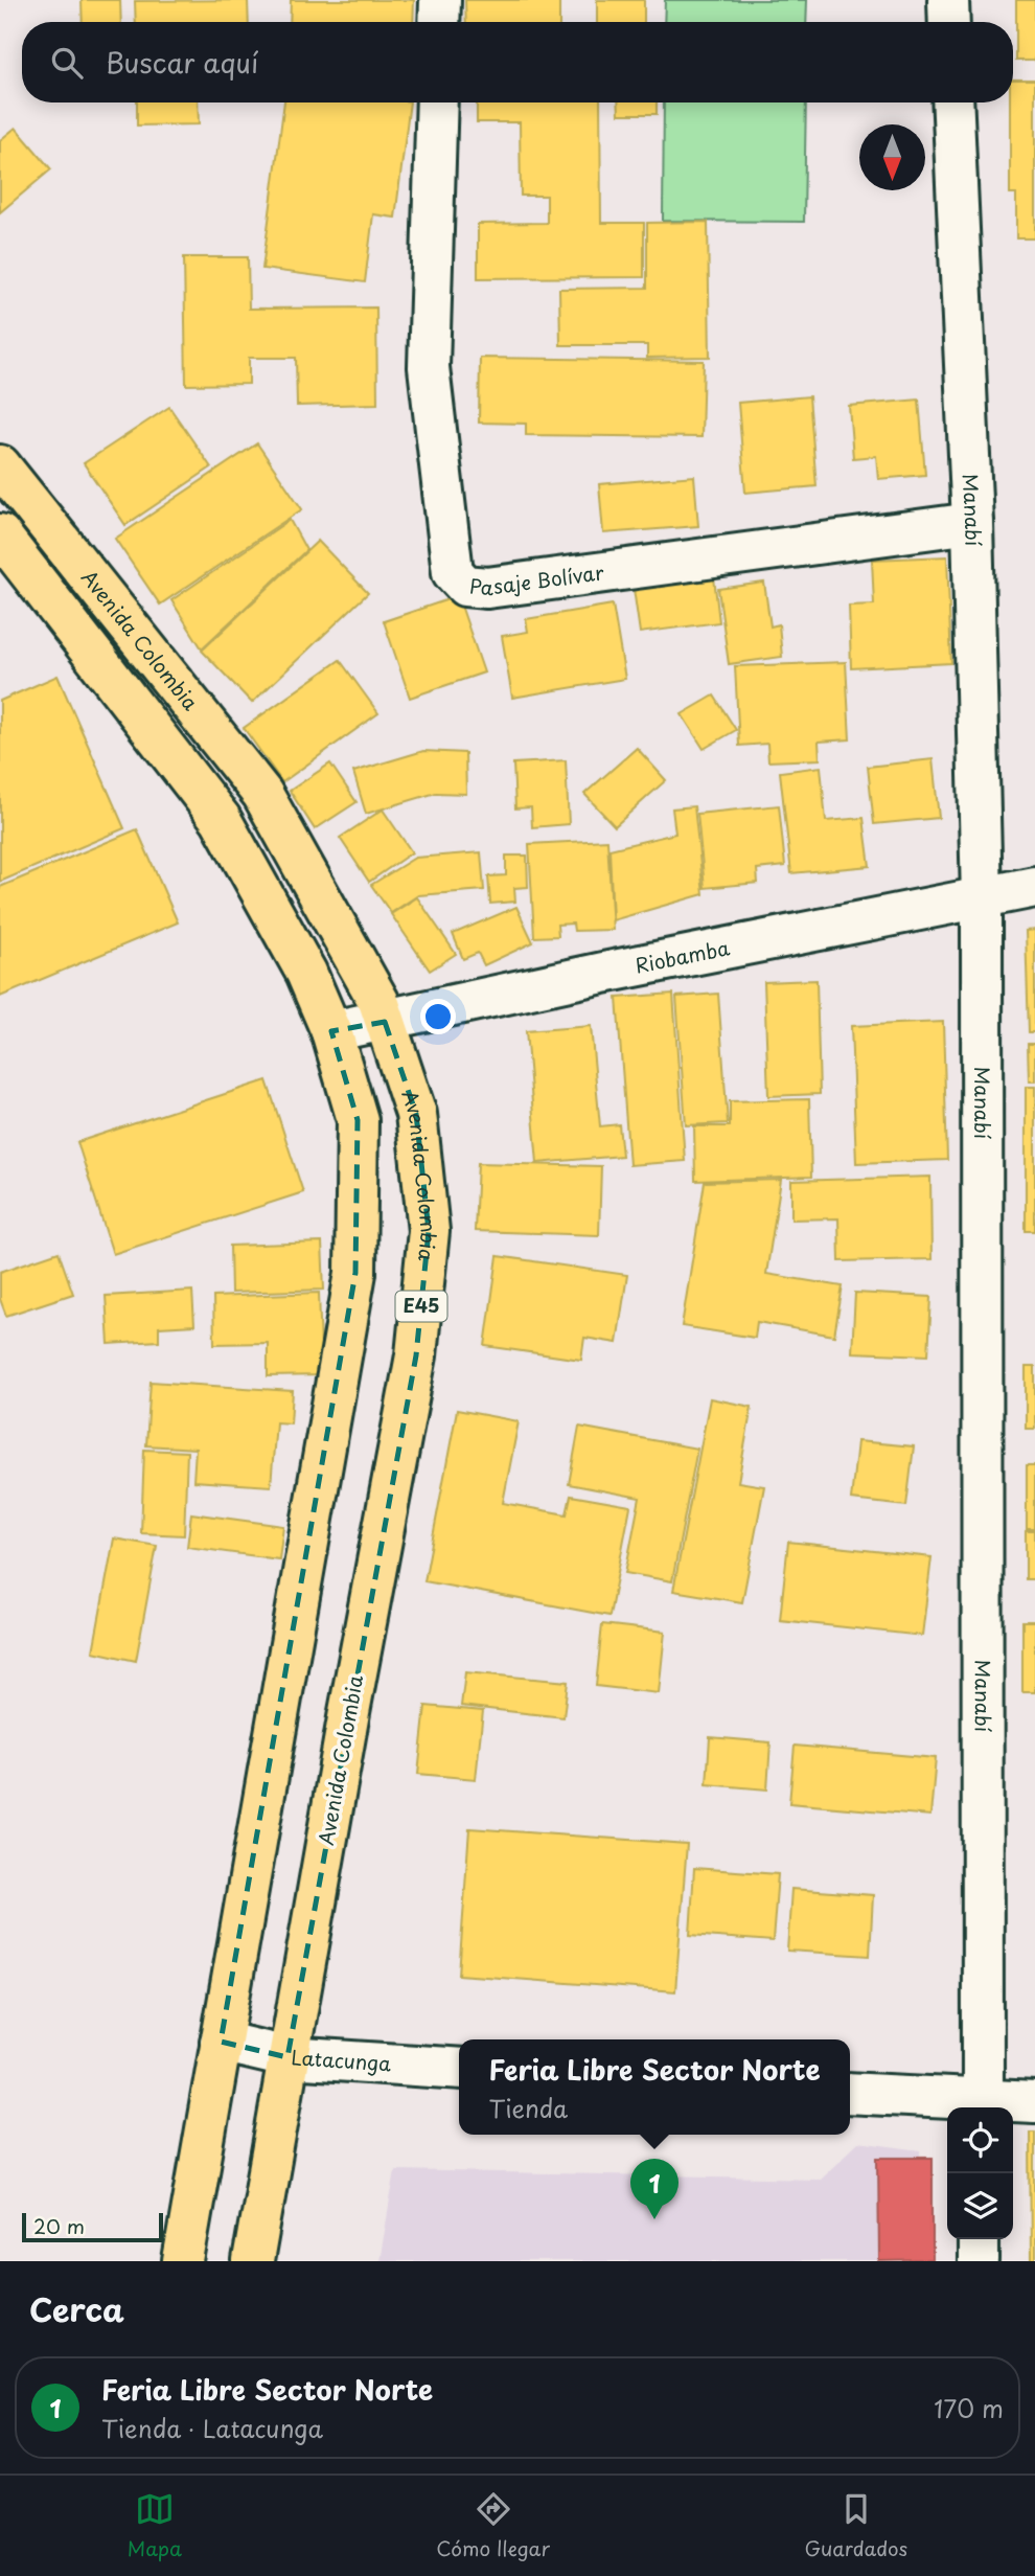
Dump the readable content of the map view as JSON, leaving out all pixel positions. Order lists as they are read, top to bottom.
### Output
{
  "streets": {
    "main road": ["Avenida Colombia", "E45"],
    "street": [
      "Manabí",
      "Pasaje Bolívar",
      "Riobamba",
      "Latacunga"
    ]
  },
  "crossings": [
    ["Manabí", "Pasaje Bolívar"],
    ["Manabí", "Riobamba"],
    ["Avenida Colombia", "Riobamba"],
    ["Avenida Colombia", "Latacunga"]
  ],
  "scale_bar": "20 m",
  "north": "bottom",
  "page": {
    "search": "Buscar aquí",
    "popup": ["Feria Libre Sector Norte", "Tienda"],
    "pins": "1",
    "scale": "20 m",
    "heading": "Cerca",
    "list": [
      {
        "mark": "1",
        "name": "Feria Libre Sector Norte",
        "note": "Tienda · Latacunga",
        "value": "170 m"
      }
    ],
    "nav": ["Mapa", "Cómo llegar", "Guardados"]
  }
}
